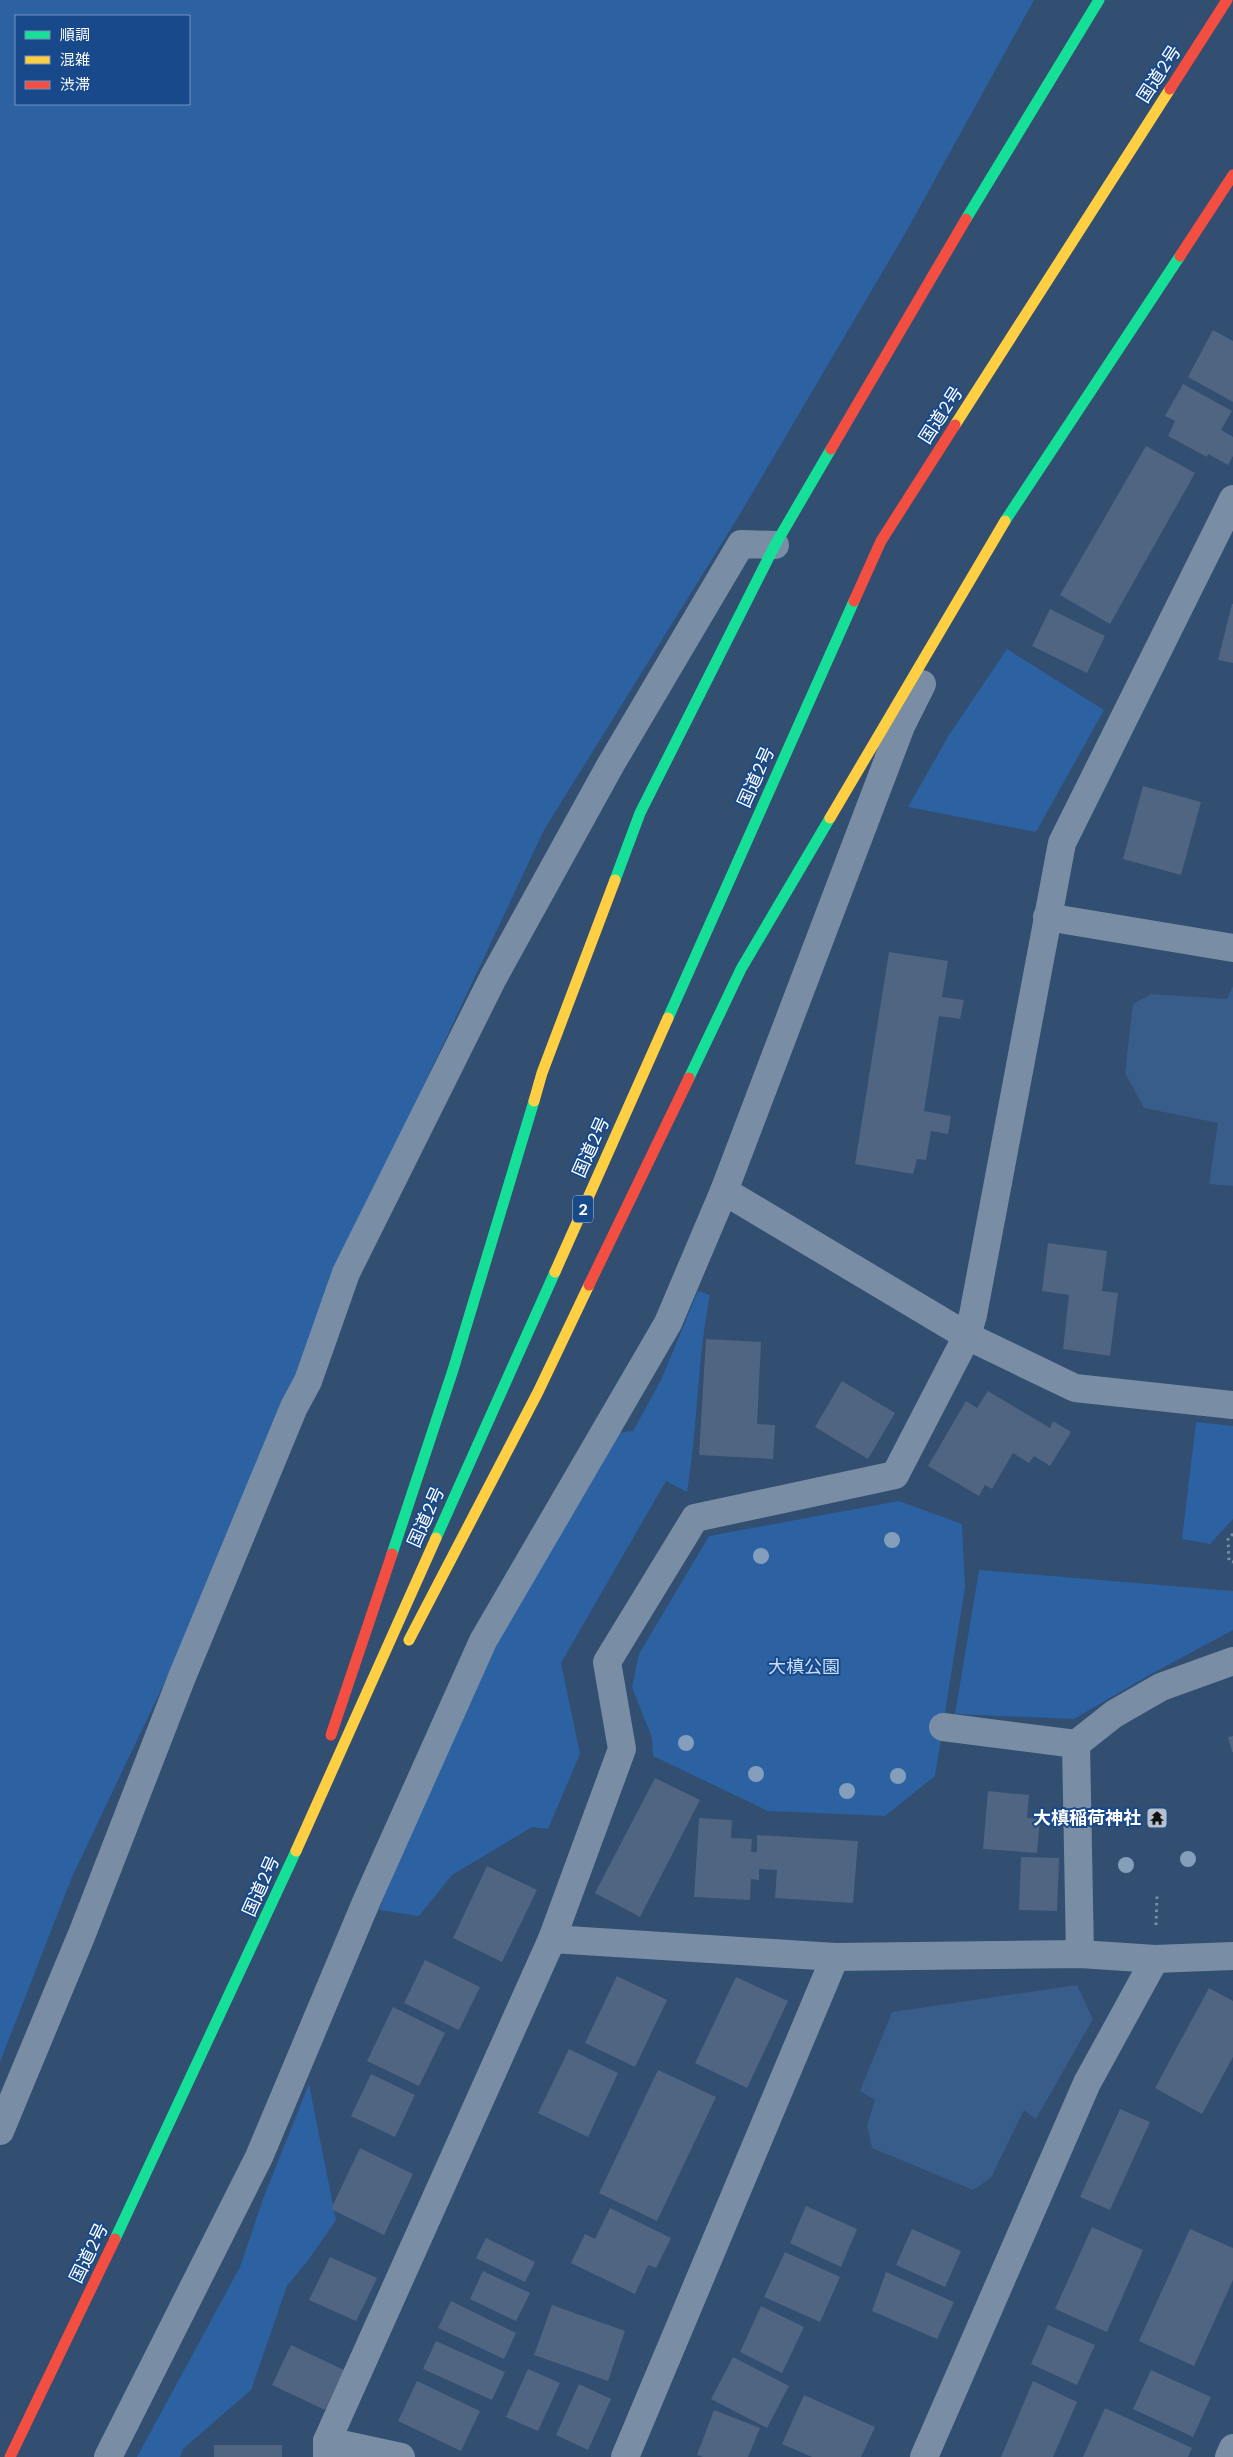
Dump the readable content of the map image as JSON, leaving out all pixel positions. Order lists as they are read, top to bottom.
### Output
{
  "streets": {
    "highway": ["国道2号", "2"]
  },
  "parks": ["大槙公園"],
  "places": {
    "temple": ["大槙稲荷神社"]
  },
  "legend": ["順調", "混雑", "渋滞"]
}
